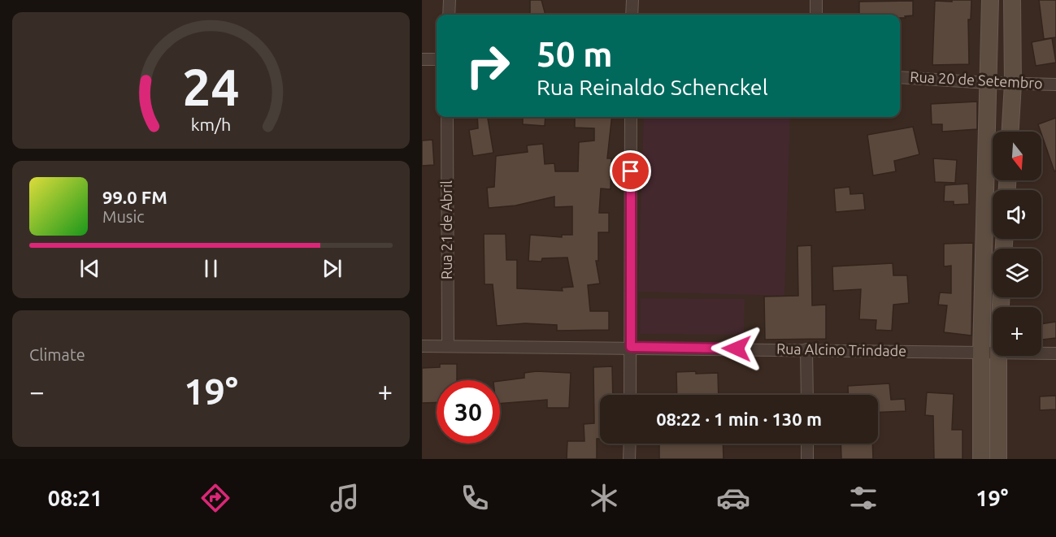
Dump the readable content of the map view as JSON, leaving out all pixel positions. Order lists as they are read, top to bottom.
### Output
{
  "streets": {
    "street": ["Rua 20 de Setembro", "Rua 21 de Abril", "Rua Alcino Trindade"]
  },
  "crossings": [
    ["Rua 21 de Abril", "Rua Alcino Trindade"]
  ],
  "north": "bottom",
  "page": {
    "turn": ["50 m", "Rua Reinaldo Schenckel"],
    "map_buttons": "+",
    "song": ["99.0 FM", "Music"],
    "tile": "Climate",
    "heat": ["−", "19°", "+"],
    "limit": "30",
    "trip": "08:22 · 1 min · 130 m",
    "tabs": ["08:21", "19°"],
    "gauge": ["24", "km/h"]
  }
}
